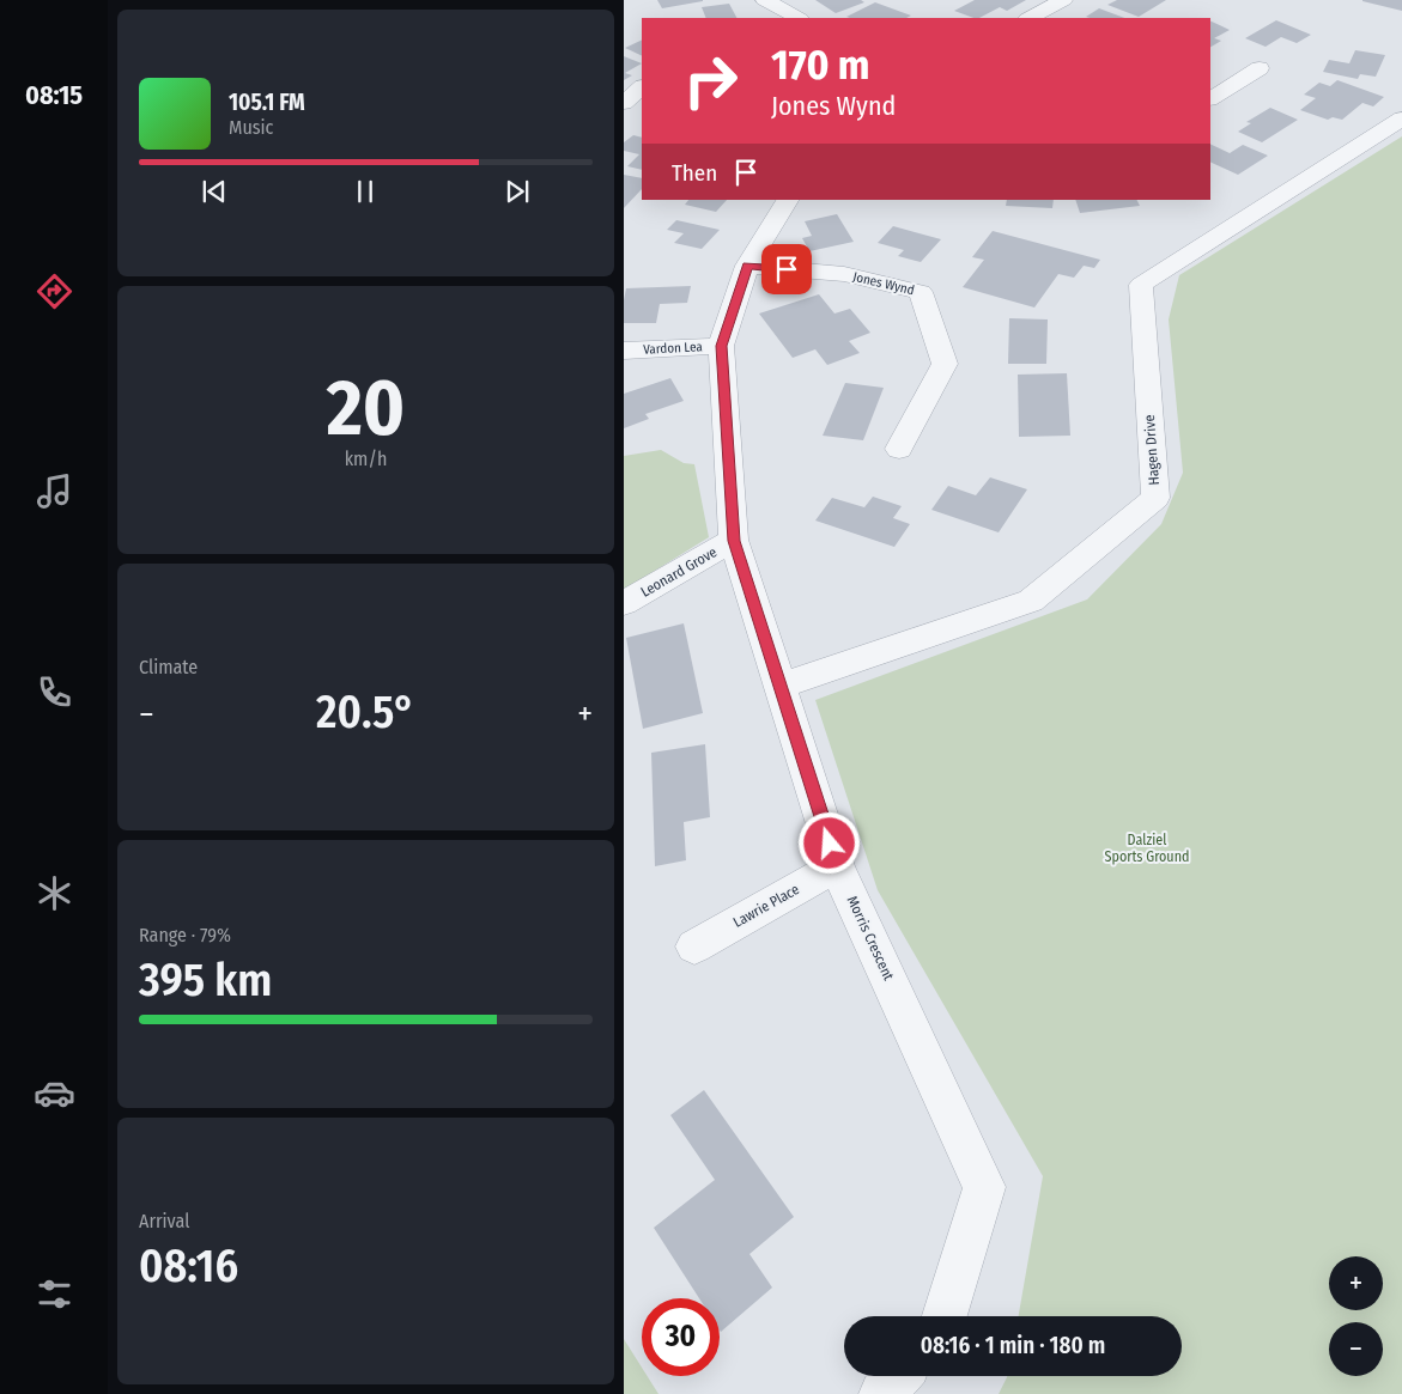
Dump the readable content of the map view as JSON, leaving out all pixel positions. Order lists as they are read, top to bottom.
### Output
{
  "streets": {
    "street": [
      "Jones Wynd",
      "Vardon Lea",
      "Hagen Drive",
      "Leonard Grove",
      "Lawrie Place",
      "Morris Crescent"
    ]
  },
  "crossings": [
    ["Jones Wynd", "Morris Crescent"],
    ["Vardon Lea", "Morris Crescent"],
    ["Hagen Drive", "Morris Crescent"],
    ["Leonard Grove", "Morris Crescent"],
    ["Lawrie Place", "Morris Crescent"]
  ],
  "parks": ["Dalziel Sports Ground"],
  "page": {
    "tabs": "08:15",
    "turn": ["170 m", "Jones Wynd"],
    "song": ["105.1 FM", "Music"],
    "then": "Then",
    "tile": [
      ["20", "km/h"],
      "Climate",
      ["Range · 79%", "395 km"],
      ["Arrival", "08:16"]
    ],
    "heat": ["−", "20.5°", "+"],
    "map_buttons": ["+", "−"],
    "limit": "30",
    "trip": "08:16 · 1 min · 180 m"
  }
}
